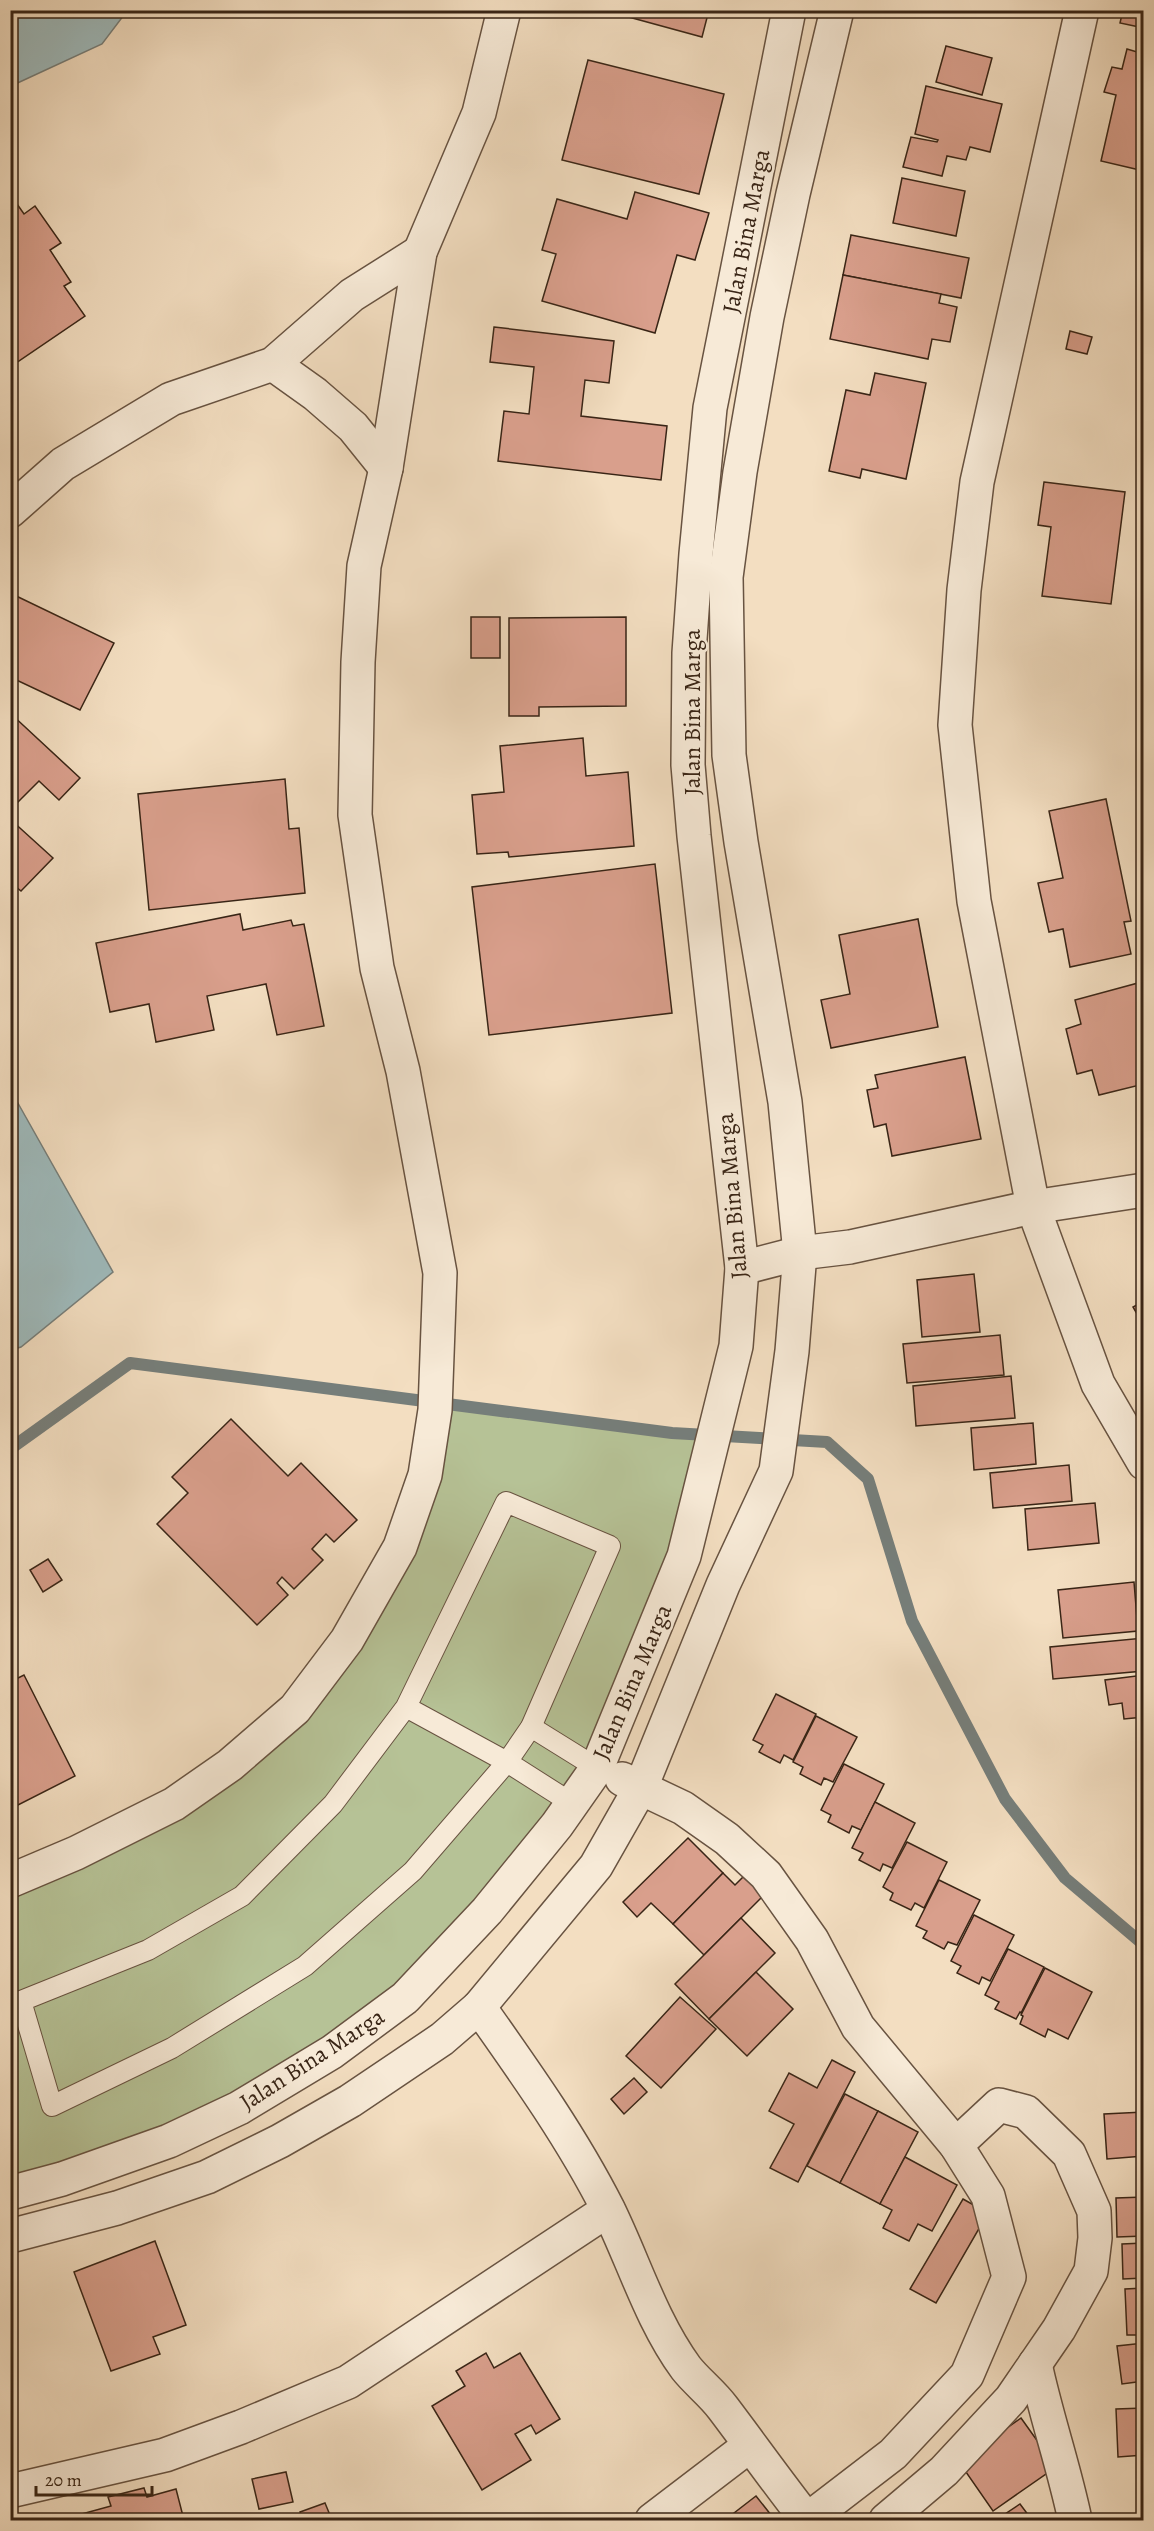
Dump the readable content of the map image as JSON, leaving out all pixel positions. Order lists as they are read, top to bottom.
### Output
{
  "streets": {
    "street": ["Jalan Bina Marga"]
  },
  "scale_bar": "20 m"
}
